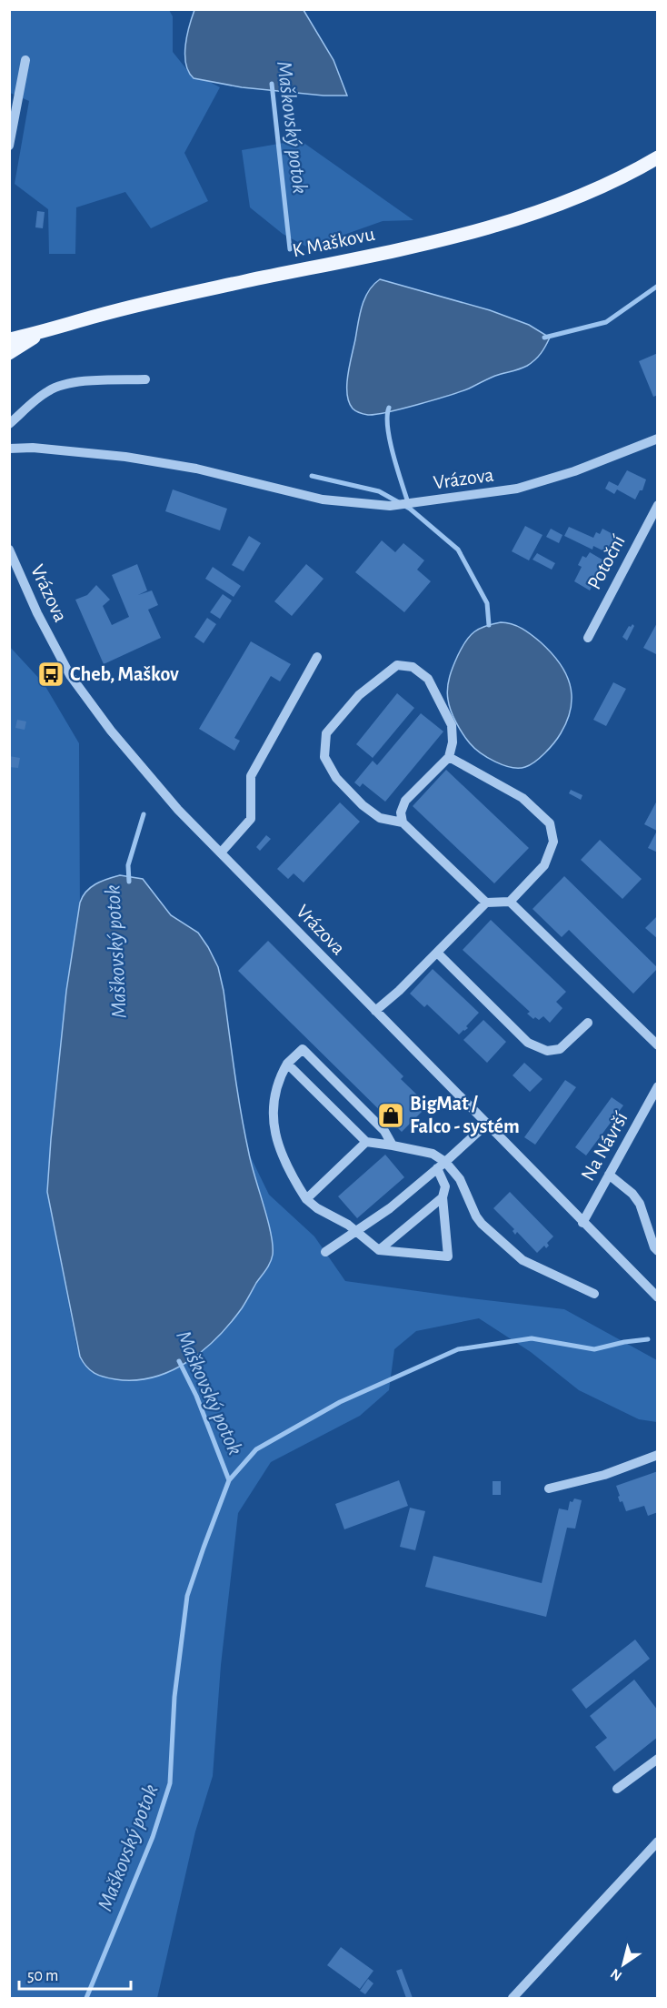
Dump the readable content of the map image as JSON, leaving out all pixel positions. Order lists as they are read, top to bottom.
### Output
{
  "streets": {
    "main road": ["K Maškovu"],
    "street": ["Vrázova", "Potoční", "Na Návrší"]
  },
  "crossings": [
    ["Vrázova", "Na Návrší"]
  ],
  "water": ["Maškovský potok"],
  "places": {
    "bus stop": ["Cheb, Maškov"],
    "shop": ["BigMat / Falco - systém"]
  },
  "scale_bar": "50 m",
  "north": "bottom left"
}
